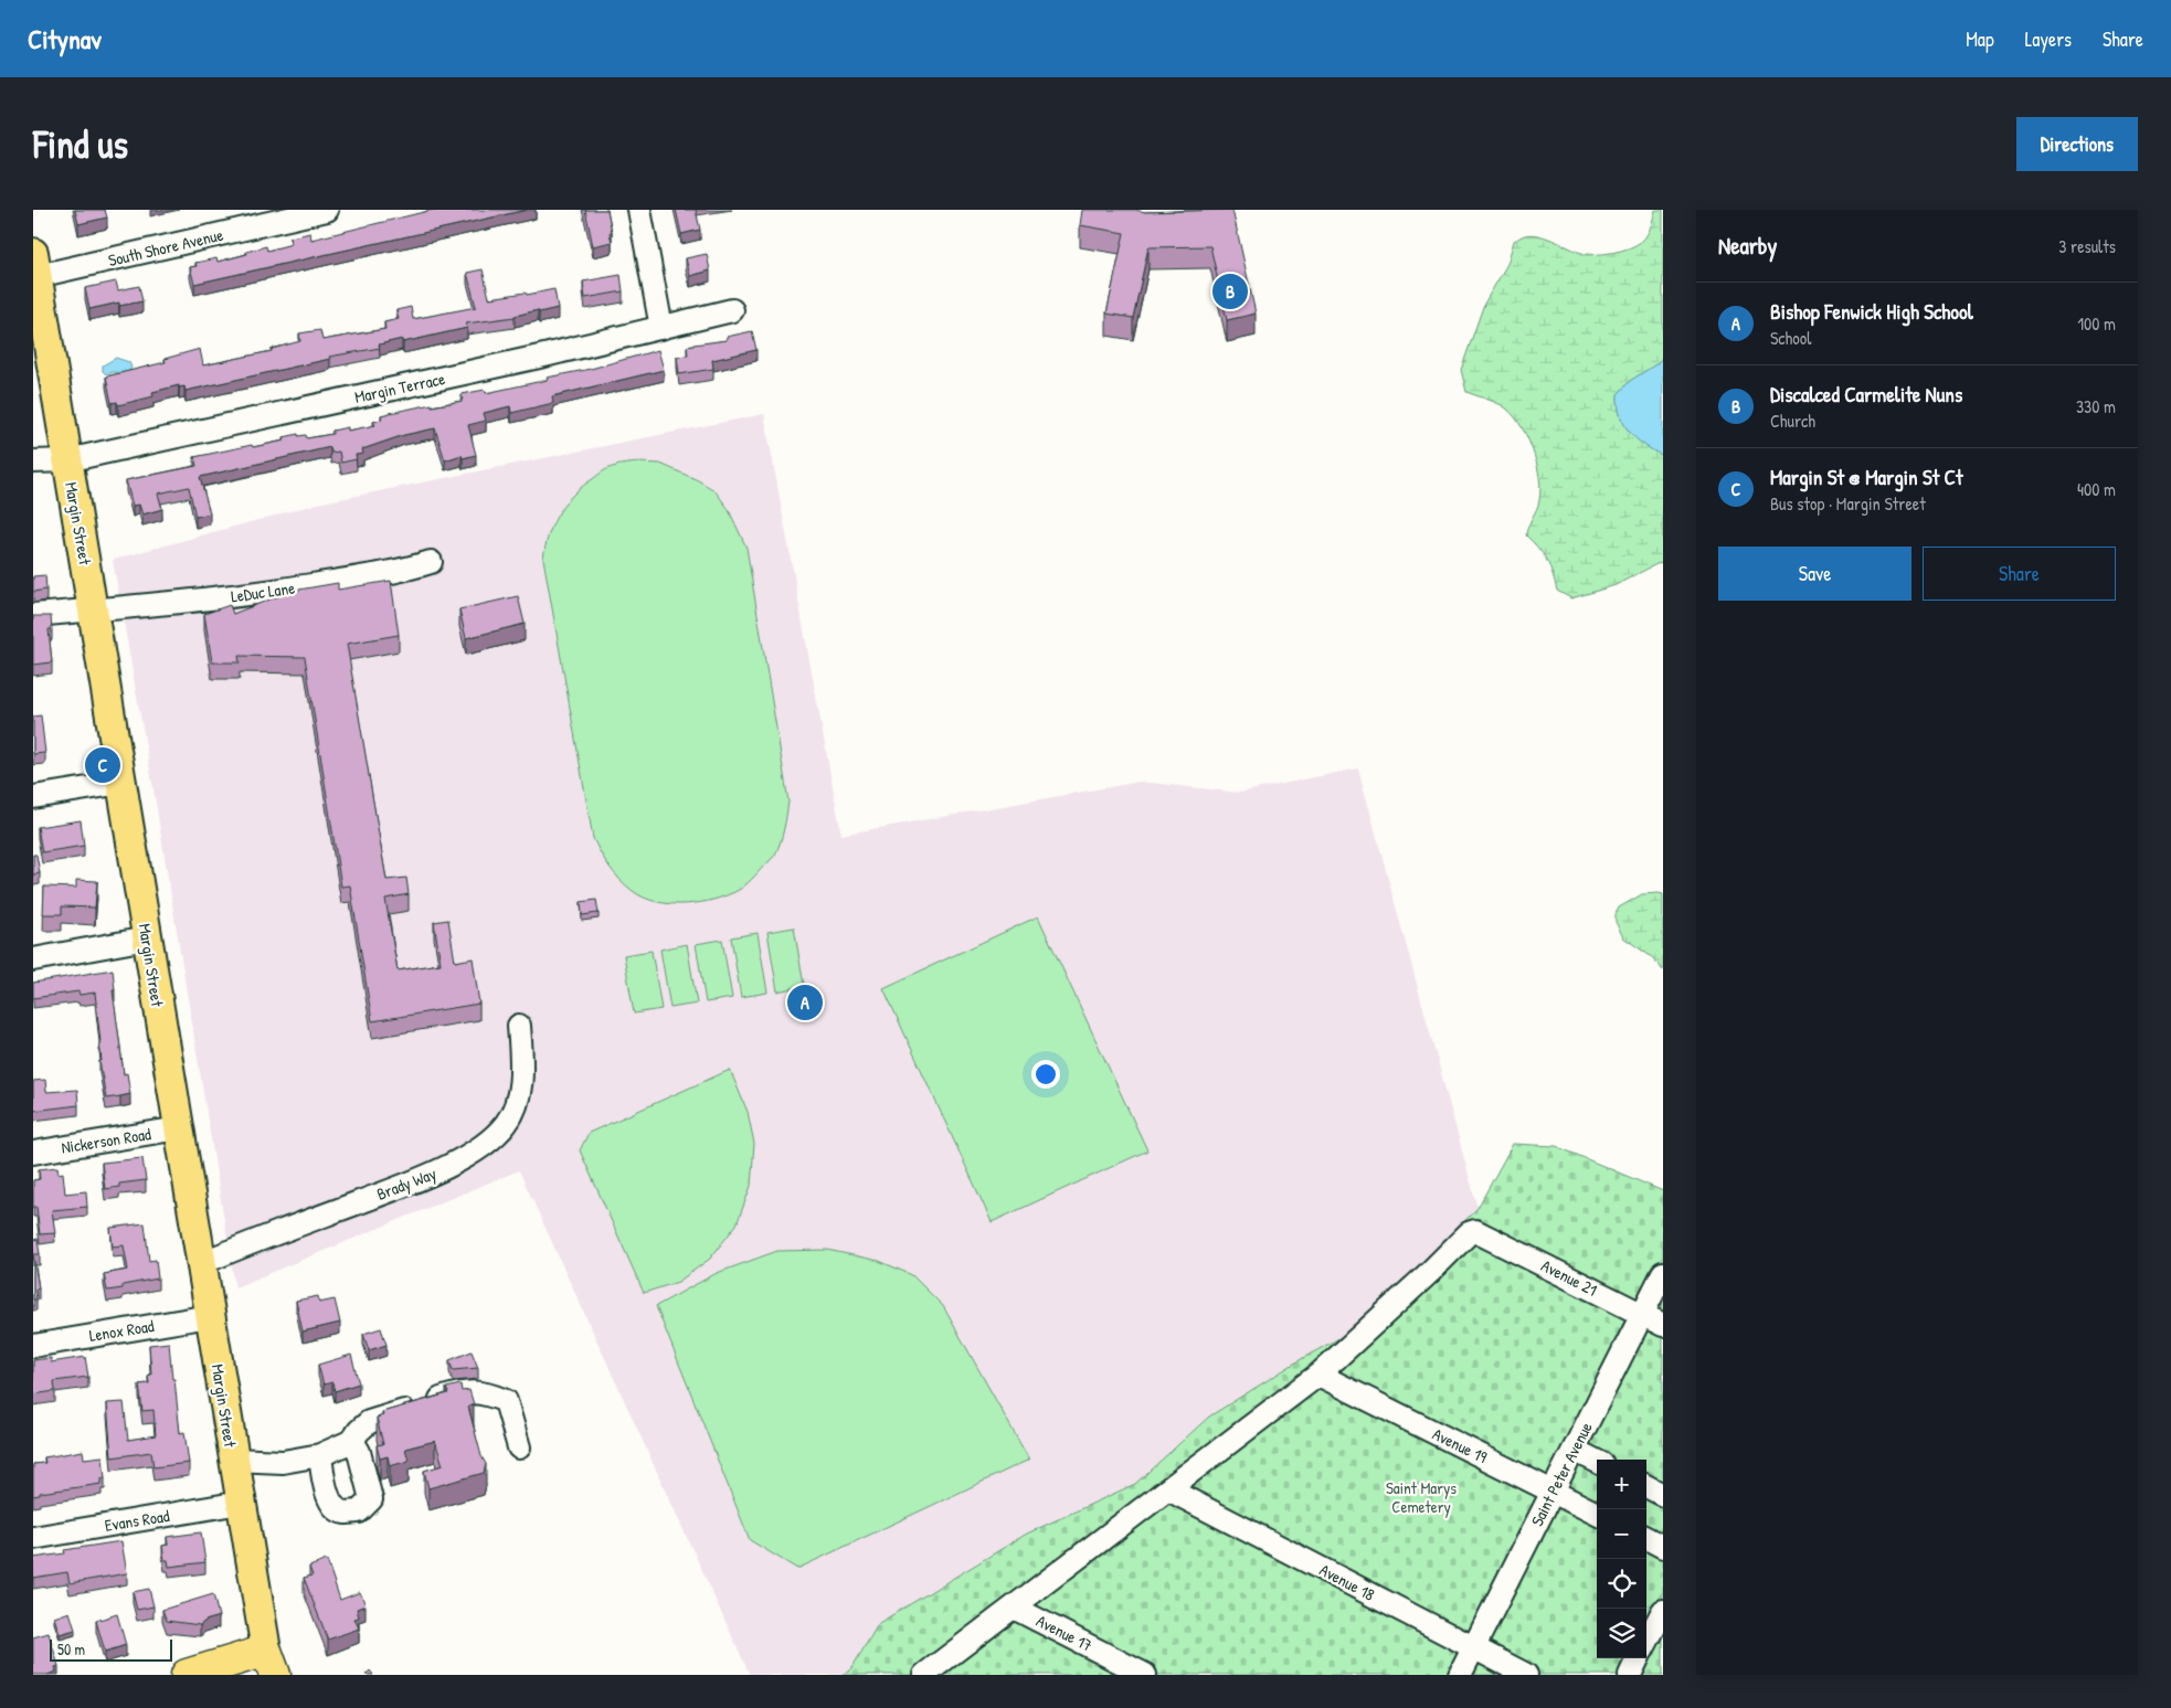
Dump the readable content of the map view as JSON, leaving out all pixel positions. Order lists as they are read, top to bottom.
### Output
{
  "streets": {
    "main road": ["Margin Street"],
    "street": [
      "South Shore Avenue",
      "Margin Terrace",
      "LeDuc Lane",
      "Nickerson Road",
      "Brady Way",
      "Avenue 21",
      "Lenox Road",
      "Avenue 19",
      "Saint Peter Avenue",
      "Evans Road",
      "Avenue 18",
      "Avenue 17"
    ]
  },
  "crossings": [
    ["South Shore Avenue", "Margin Street"],
    ["Margin Terrace", "Margin Street"],
    ["Margin Street", "LeDuc Lane"],
    ["Margin Street", "Nickerson Road"],
    ["Margin Street", "Brady Way"],
    ["Margin Street", "Lenox Road"],
    ["Margin Street", "Evans Road"],
    ["Avenue 21", "Avenue 19"],
    ["Avenue 21", "Saint Peter Avenue"],
    ["Avenue 19", "Saint Peter Avenue"],
    ["Saint Peter Avenue", "Avenue 18"]
  ],
  "parks": ["Saint Marys Cemetery"],
  "scale_bar": "50 m",
  "page": {
    "header": "Citynav",
    "nav": ["Map", "Layers", "Share"],
    "buttons": [
      "Directions",
      ["Save", "Share"]
    ],
    "title": "Find us",
    "heading": ["Nearby", "3 results"],
    "pins": ["B", "C", "A"],
    "list": [
      {
        "mark": "A",
        "name": "Bishop Fenwick High School",
        "note": "School",
        "value": "100 m"
      },
      {
        "mark": "B",
        "name": "Discalced Carmelite Nuns",
        "note": "Church",
        "value": "330 m"
      },
      {
        "mark": "C",
        "name": "Margin St @ Margin St Ct",
        "note": "Bus stop · Margin Street",
        "value": "400 m"
      }
    ],
    "map_buttons": ["+", "−"],
    "scale": "50 m"
  }
}
